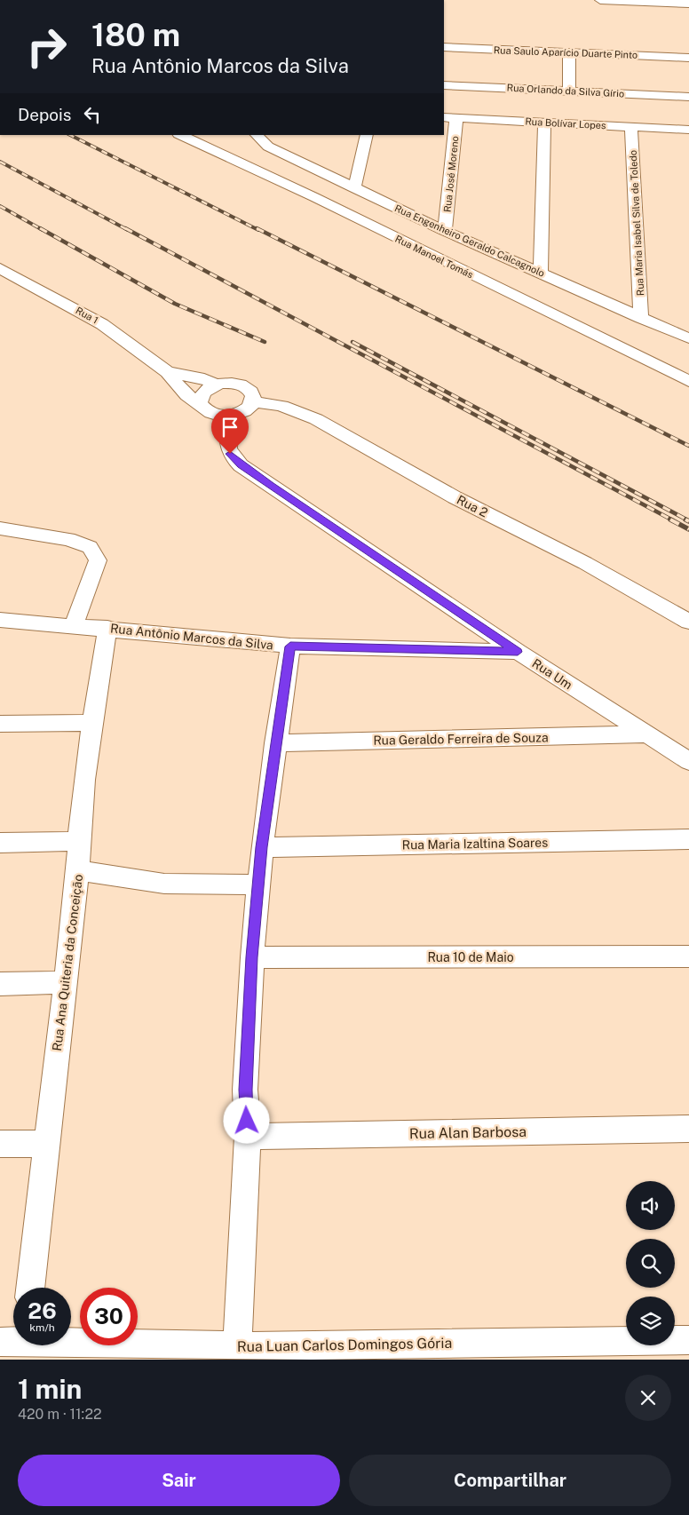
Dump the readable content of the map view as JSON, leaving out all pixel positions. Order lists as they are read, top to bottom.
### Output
{
  "streets": {
    "street": [
      "Rua Saulo Aparício Duarte Pinto",
      "Rua Orlando da Silva Gírio",
      "Rua Bolívar Lopes",
      "Rua José Moreno",
      "Rua Maria Isabel Silva de Toledo",
      "Rua Engenheiro Geraldo Calcagnolo",
      "Rua Manoel Tomás",
      "Rua 1",
      "Rua 2",
      "Rua Antônio Marcos da Silva",
      "Rua Um",
      "Rua Geraldo Ferreira de Souza",
      "Rua Maria Izaltina Soares",
      "Rua 10 de Maio",
      "Rua Ana Quiteria da Conceição",
      "Rua Alan Barbosa",
      "Rua Luan Carlos Domingos Gória"
    ]
  },
  "crossings": [
    ["Rua Bolívar Lopes", "Rua José Moreno"],
    ["Rua Bolívar Lopes", "Rua Maria Isabel Silva de Toledo"],
    ["Rua José Moreno", "Rua Engenheiro Geraldo Calcagnolo"],
    ["Rua Maria Isabel Silva de Toledo", "Rua Engenheiro Geraldo Calcagnolo"],
    ["Rua 1", "Rua 2"],
    ["Rua 1", "Rua Um"],
    ["Rua 2", "Rua Um"],
    ["Rua Antônio Marcos da Silva", "Rua Um"],
    ["Rua Antônio Marcos da Silva", "Rua Ana Quiteria da Conceição"],
    ["Rua Um", "Rua Geraldo Ferreira de Souza"]
  ],
  "page": {
    "turn": ["180 m", "Rua Antônio Marcos da Silva"],
    "then": "Depois",
    "speed": "26 km/h",
    "limit": "30",
    "heading": ["1 min", "420 m · 11:22"],
    "buttons": ["Sair", "Compartilhar"]
  }
}
